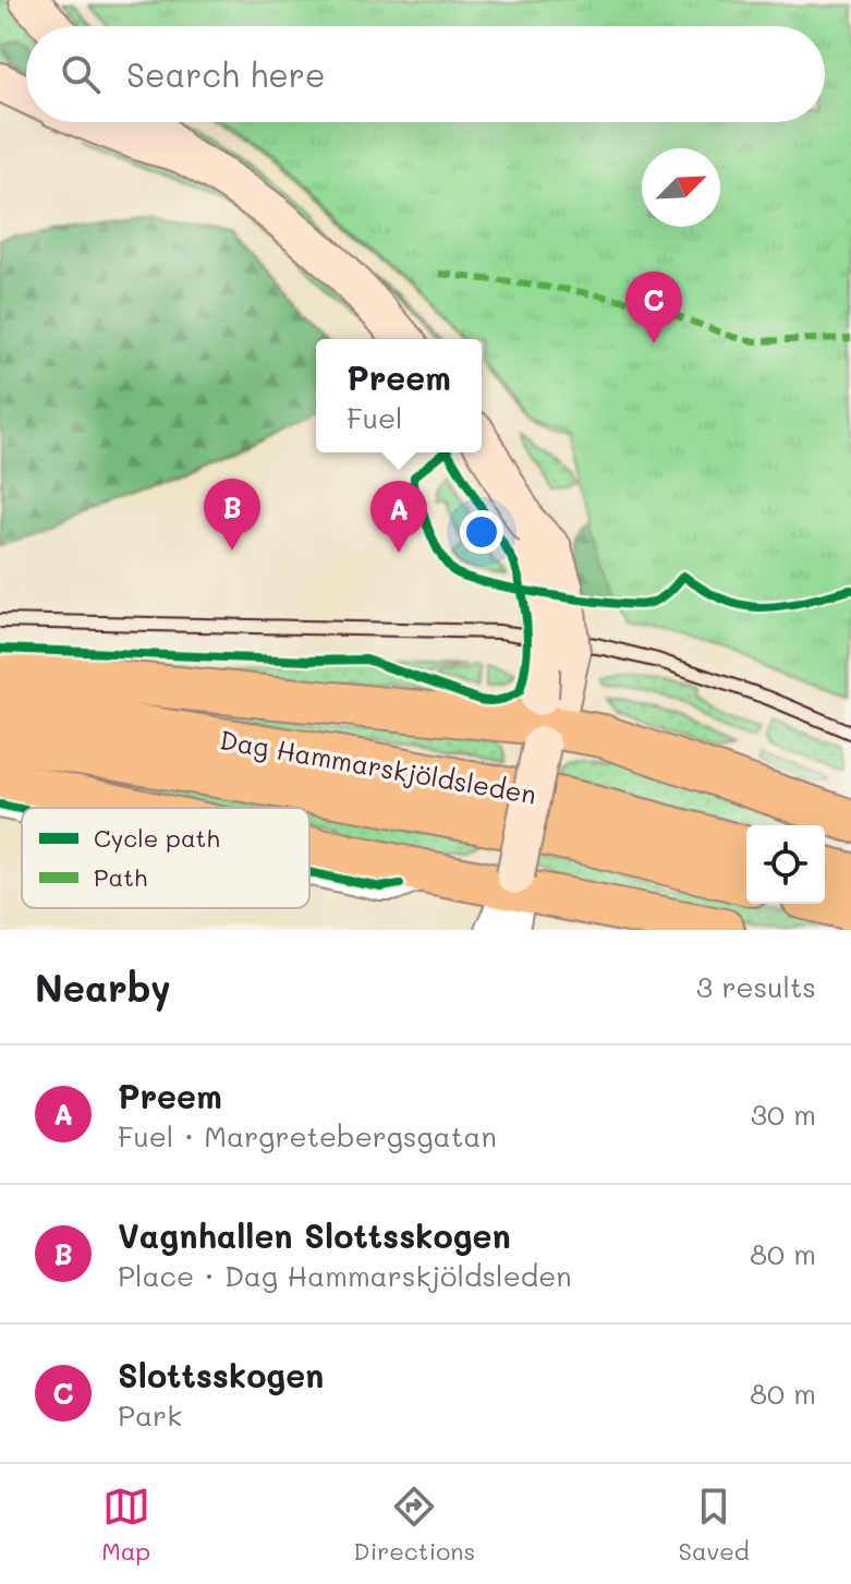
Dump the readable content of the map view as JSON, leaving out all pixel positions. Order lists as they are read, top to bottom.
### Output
{
  "streets": {
    "main road": ["Dag Hammarskjöldsleden"]
  },
  "legend": ["Cycle path", "Path"],
  "north": "top right",
  "page": {
    "search": "Search here",
    "pins": ["C", "B", "A"],
    "popup": ["Preem", "Fuel"],
    "heading": ["Nearby", "3 results"],
    "list": [
      {
        "mark": "A",
        "name": "Preem",
        "note": "Fuel · Margretebergsgatan",
        "value": "30 m"
      },
      {
        "mark": "B",
        "name": "Vagnhallen Slottsskogen",
        "note": "Place · Dag Hammarskjöldsleden",
        "value": "80 m"
      },
      {
        "mark": "C",
        "name": "Slottsskogen",
        "note": "Park",
        "value": "80 m"
      }
    ],
    "nav": ["Map", "Directions", "Saved"]
  }
}
